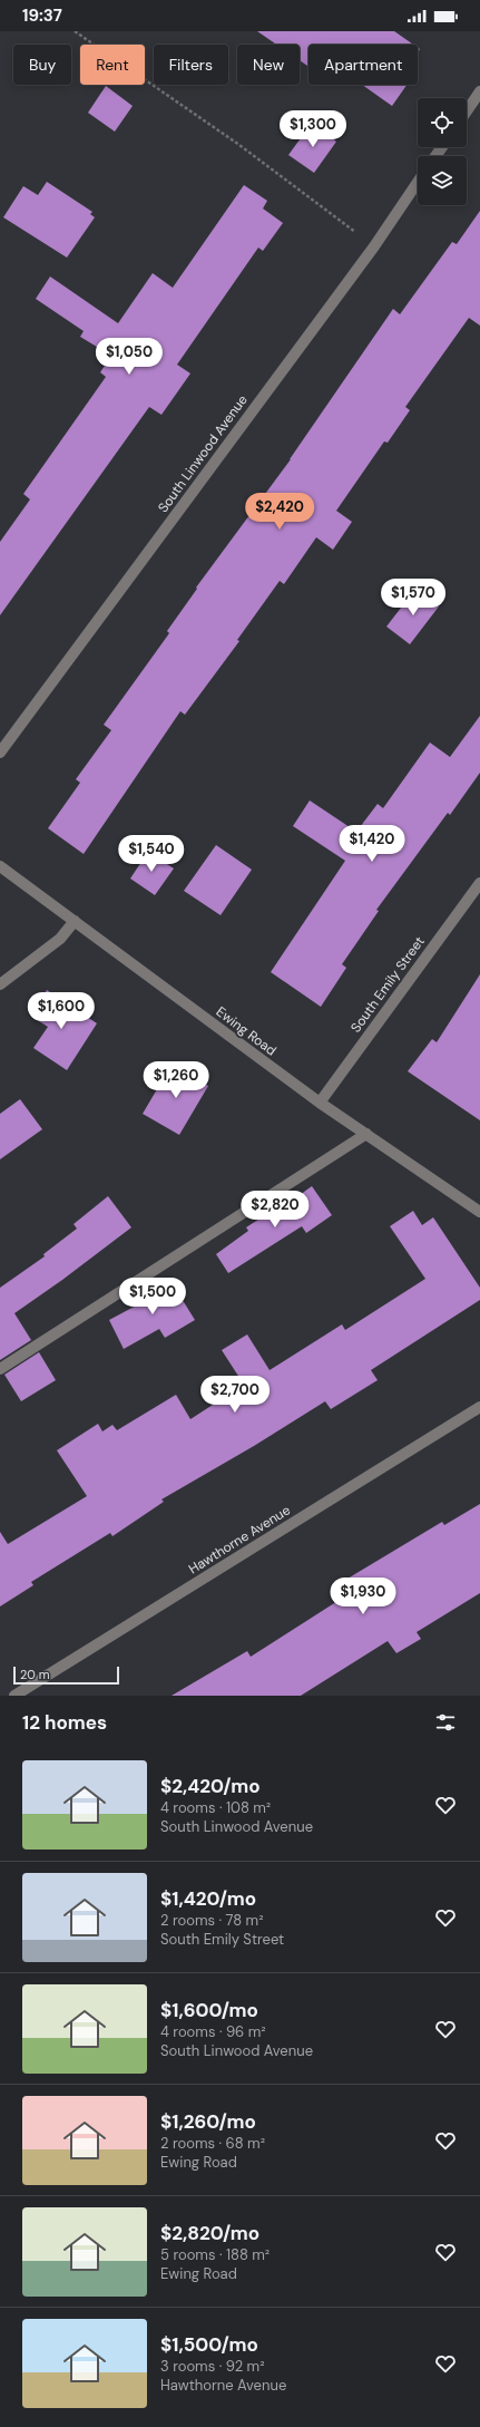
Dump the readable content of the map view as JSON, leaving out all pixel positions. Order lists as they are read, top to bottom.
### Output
{
  "streets": {
    "street": [
      "South Linwood Avenue",
      "South Emily Street",
      "Ewing Road",
      "Hawthorne Avenue"
    ]
  },
  "crossings": [
    ["South Emily Street", "Ewing Road"]
  ],
  "scale_bar": "20 m",
  "page": {
    "status": "19:37",
    "chip": [
      "Buy",
      "Rent",
      "Filters",
      "New",
      "Apartment"
    ],
    "price": [
      "$1,300",
      "$1,050",
      "$2,420",
      "$1,570",
      "$1,420",
      "$1,540",
      "$1,600",
      "$1,260",
      "$2,820",
      "$1,500",
      "$2,700",
      "$1,930"
    ],
    "scale": "20 m",
    "heading": "12 homes",
    "list": [
      {
        "name": "$2,420/mo",
        "note": "4 rooms · 108 m² · South Linwood Avenue"
      },
      {
        "name": "$1,420/mo",
        "note": "2 rooms · 78 m² · South Emily Street"
      },
      {
        "name": "$1,600/mo",
        "note": "4 rooms · 96 m² · South Linwood Avenue"
      },
      {
        "name": "$1,260/mo",
        "note": "2 rooms · 68 m² · Ewing Road"
      },
      {
        "name": "$2,820/mo",
        "note": "5 rooms · 188 m² · Ewing Road"
      },
      {
        "name": "$1,500/mo",
        "note": "3 rooms · 92 m² · Hawthorne Avenue"
      }
    ]
  }
}
